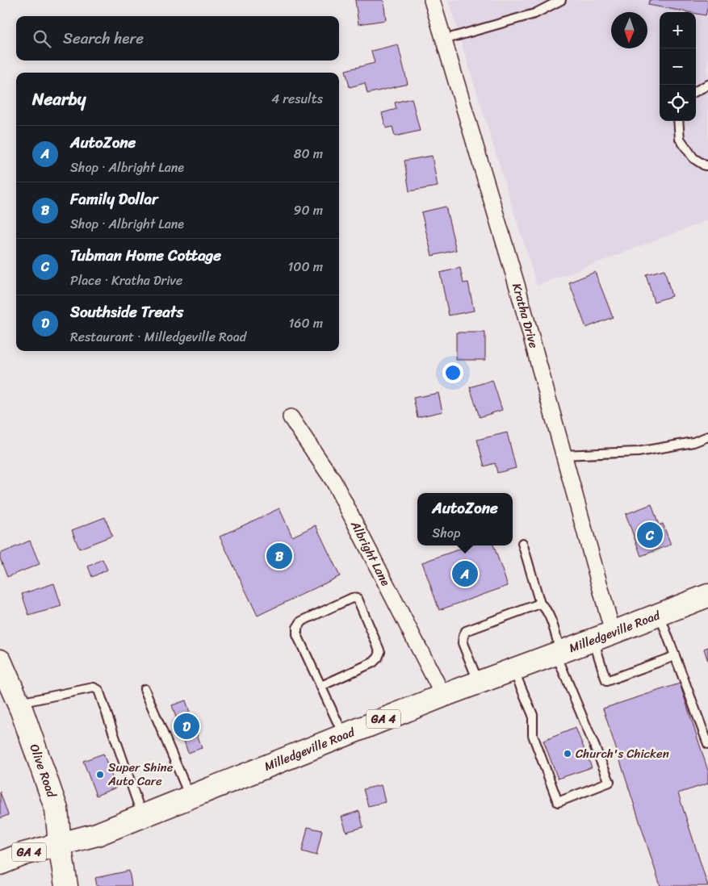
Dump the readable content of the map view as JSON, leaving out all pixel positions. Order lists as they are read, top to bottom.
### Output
{
  "streets": {
    "main road": ["Milledgeville Road", "GA 4", "Olive Road"],
    "street": ["Kratha Drive", "Albright Lane"]
  },
  "crossings": [
    ["Kratha Drive", "Milledgeville Road"],
    ["Albright Lane", "Milledgeville Road"],
    ["Milledgeville Road", "Olive Road"]
  ],
  "places": ["Church's Chicken", "Super Shine Auto Care"],
  "north": "bottom",
  "page": {
    "map_buttons": ["+", "−"],
    "search": "Search here",
    "heading": ["Nearby", "4 results"],
    "list": [
      {
        "mark": "A",
        "name": "AutoZone",
        "note": "Shop · Albright Lane",
        "value": "80 m"
      },
      {
        "mark": "B",
        "name": "Family Dollar",
        "note": "Shop · Albright Lane",
        "value": "90 m"
      },
      {
        "mark": "C",
        "name": "Tubman Home Cottage",
        "note": "Place · Kratha Drive",
        "value": "100 m"
      },
      {
        "mark": "D",
        "name": "Southside Treats",
        "note": "Restaurant · Milledgeville Road",
        "value": "160 m"
      }
    ],
    "popup": ["AutoZone", "Shop"],
    "pins": [
      "C",
      "B",
      "A",
      "D"
    ]
  }
}
